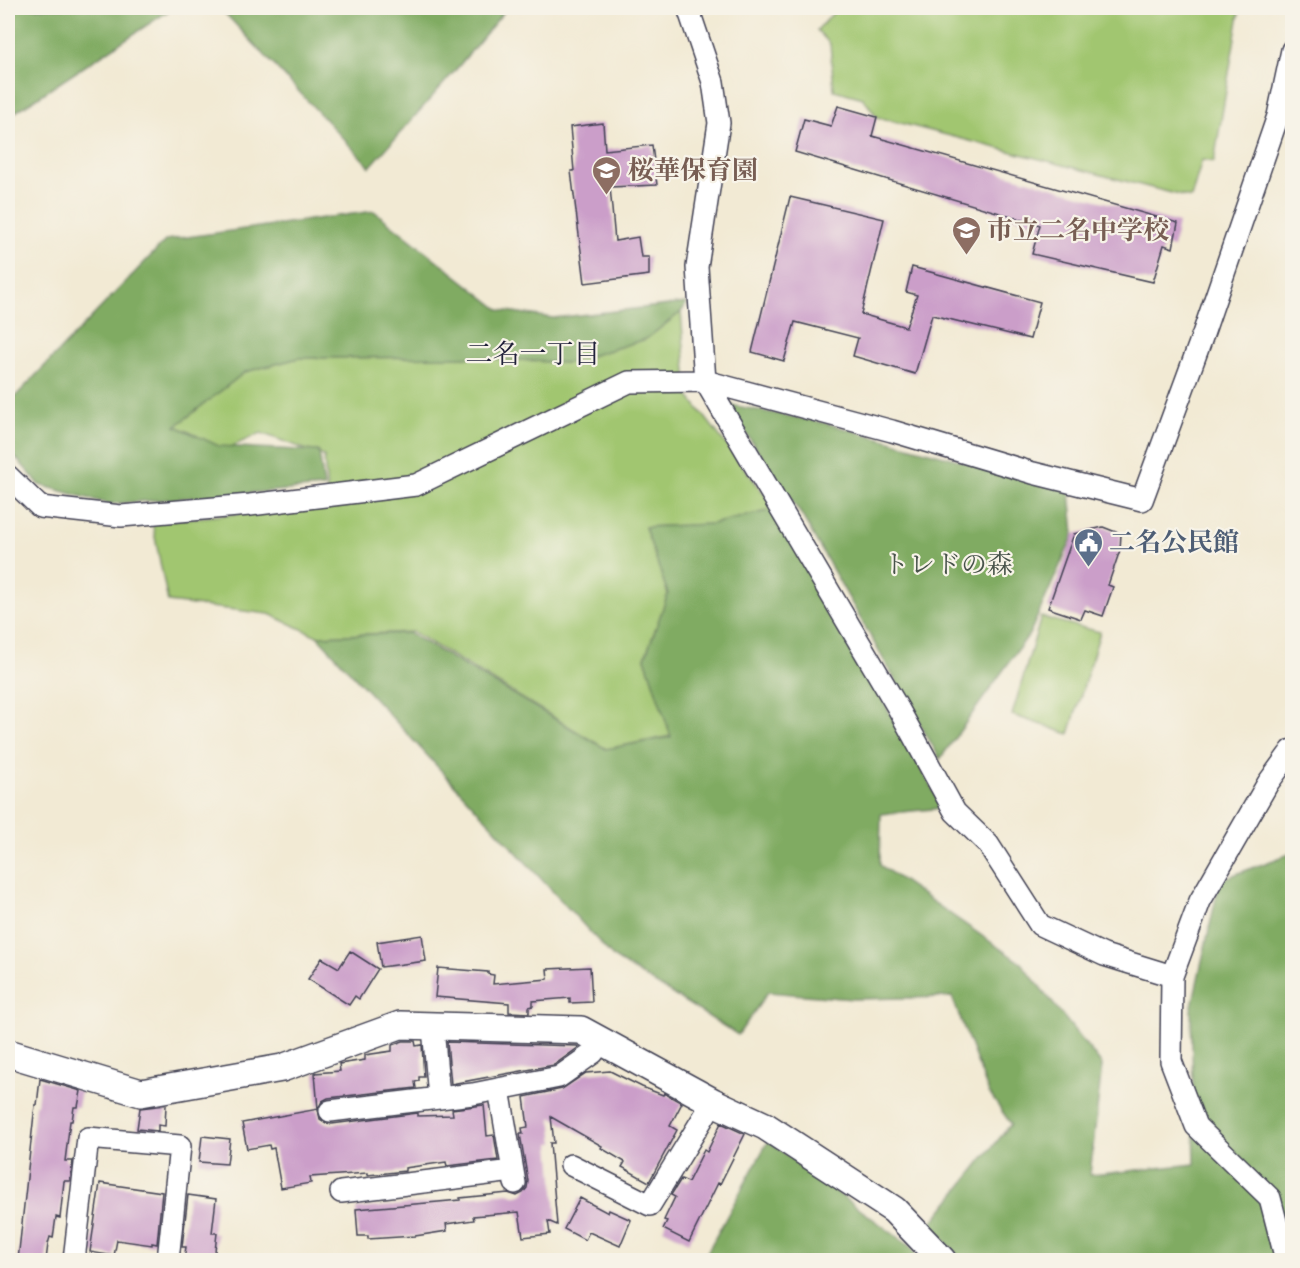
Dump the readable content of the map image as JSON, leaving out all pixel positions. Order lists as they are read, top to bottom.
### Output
{
  "districts": ["二名一丁目"],
  "parks": ["トレドの森"],
  "places": {
    "school or university": ["桜華保育園", "市立二名中学校"],
    "public building": ["二名公民館"]
  }
}
